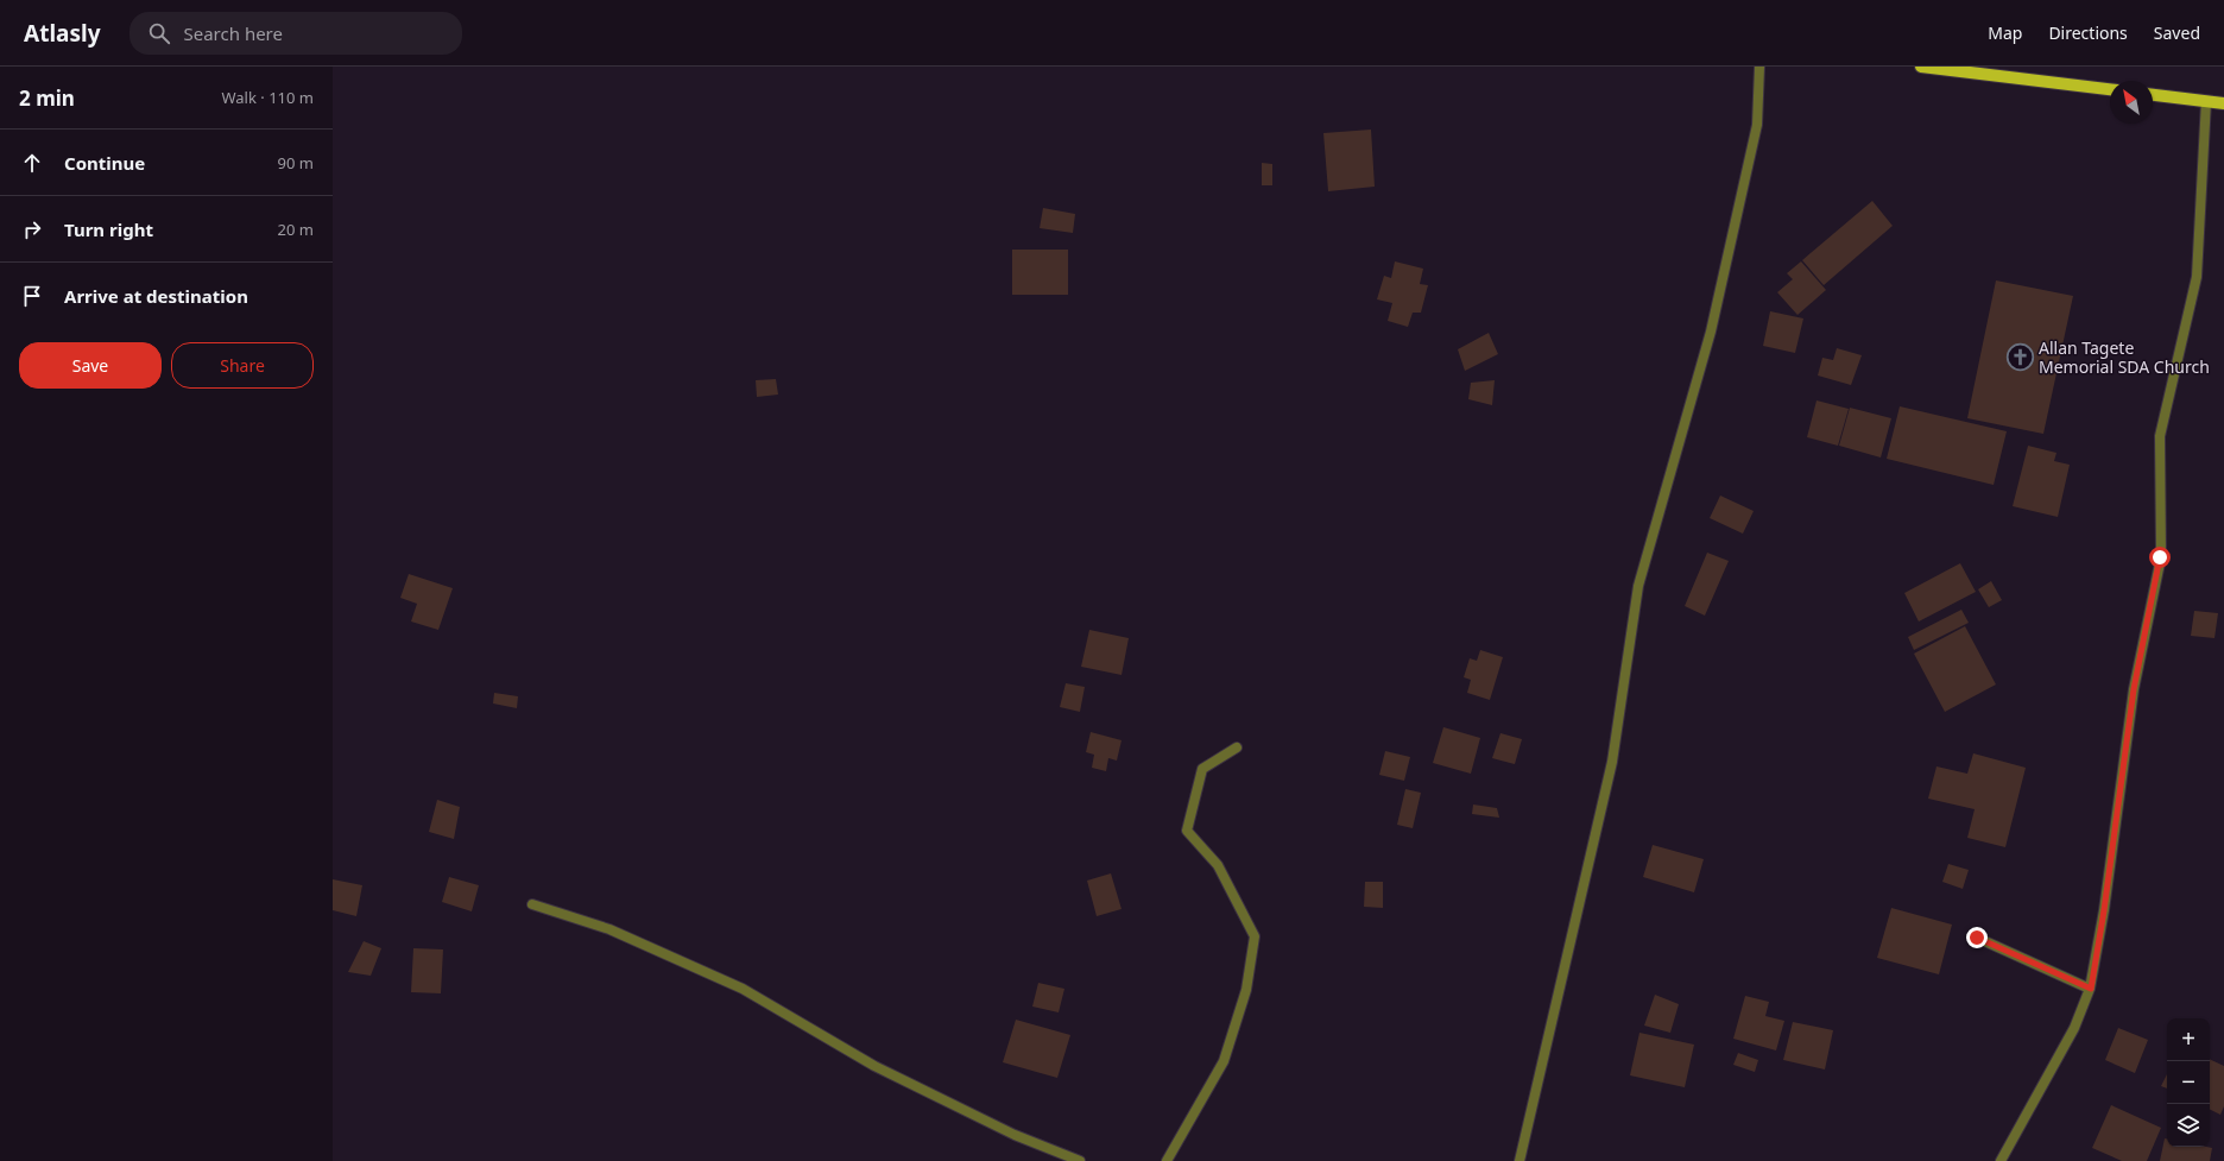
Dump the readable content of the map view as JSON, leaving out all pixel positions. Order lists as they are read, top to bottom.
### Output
{
  "places": {
    "church": ["Allan Tagete Memorial SDA Church"]
  },
  "north": "top left",
  "page": {
    "header": "Atlasly",
    "search": "Search here",
    "nav": ["Map", "Directions", "Saved"],
    "heading": ["2 min", "Walk · 110 m"],
    "list": [
      ["Continue", "90 m"],
      ["Turn right", "20 m"],
      "Arrive at destination"
    ],
    "buttons": ["Save", "Share"],
    "map_buttons": ["+", "−"]
  }
}
